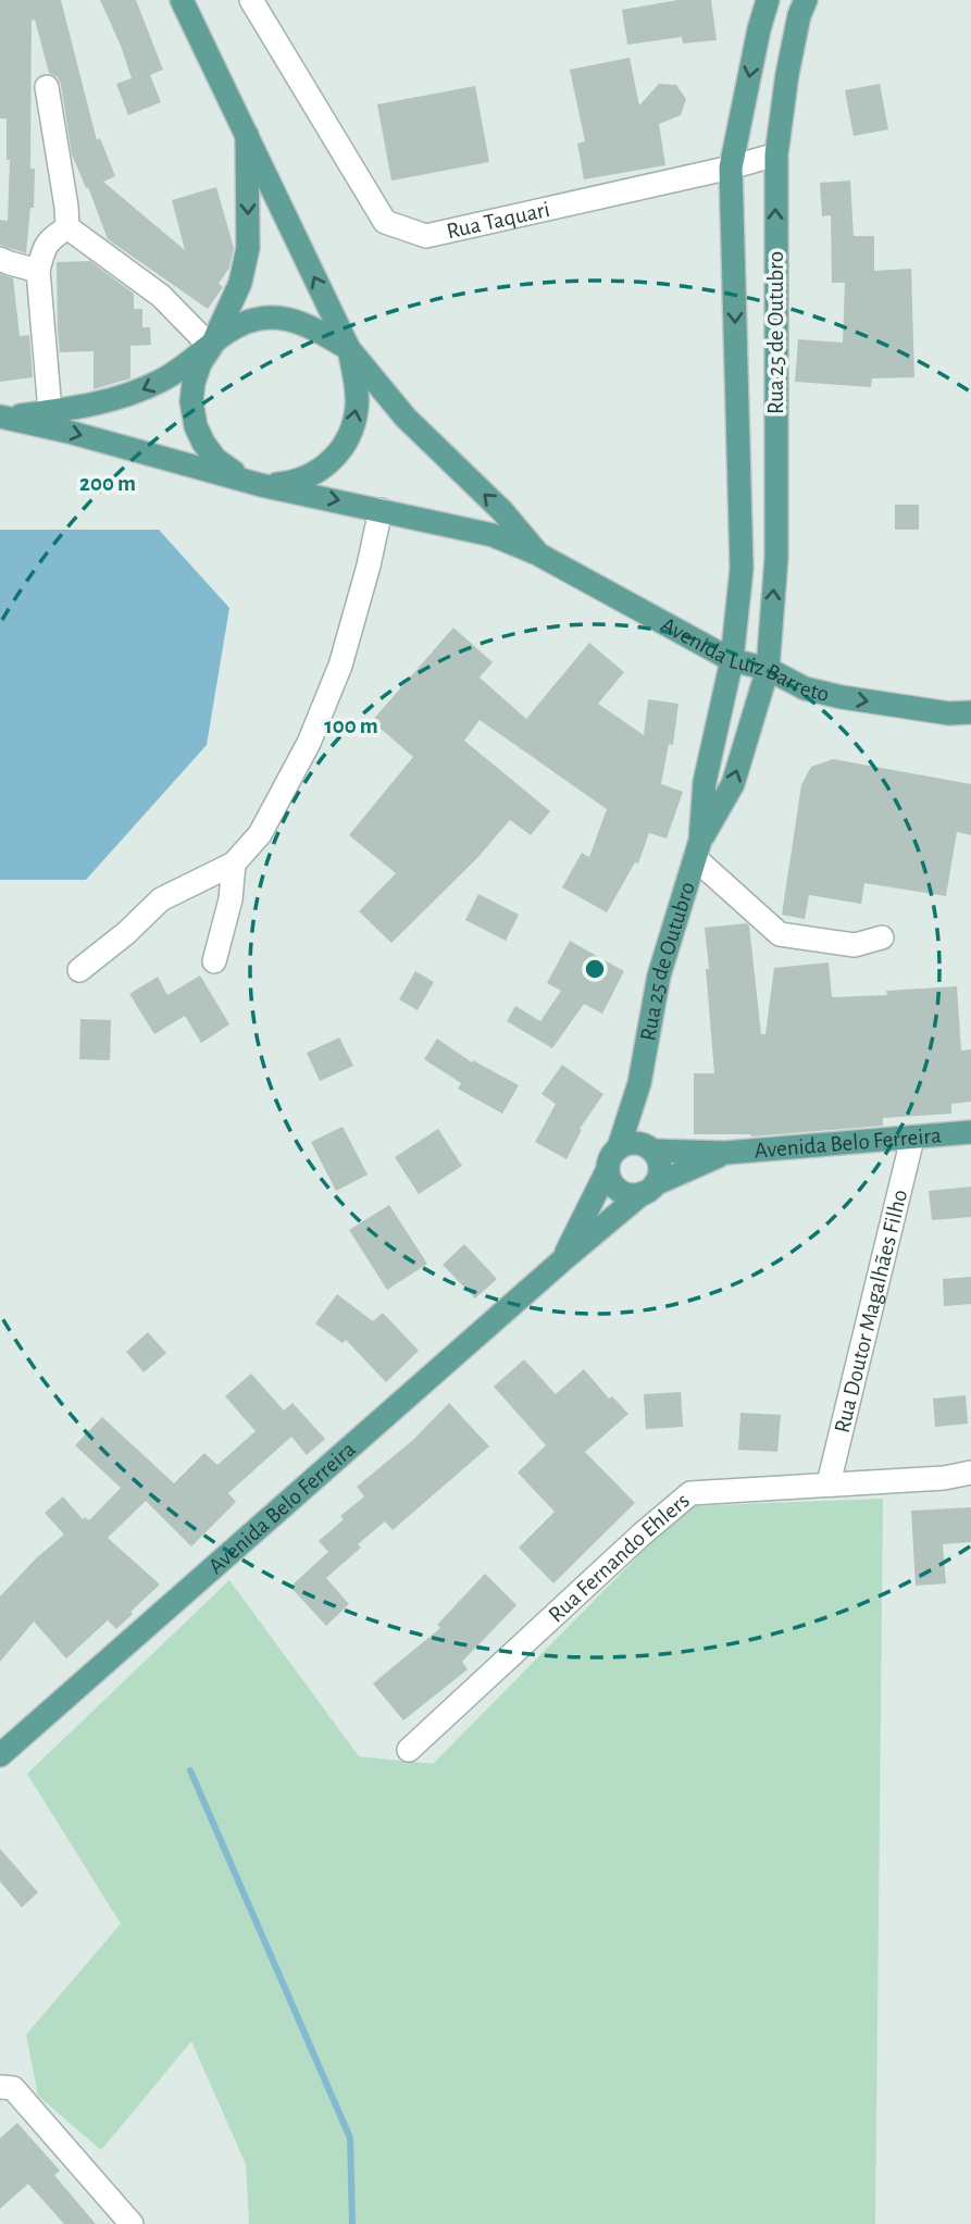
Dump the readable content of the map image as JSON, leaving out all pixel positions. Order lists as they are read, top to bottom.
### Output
{
  "streets": {
    "main road": ["Rua 25 de Outubro", "Avenida Luiz Barreto", "Avenida Belo Ferreira"],
    "street": ["Rua Taquari", "Rua Doutor Magalhães Filho", "Rua Fernando Ehlers"]
  },
  "crossings": [
    ["Rua Taquari", "Rua 25 de Outubro"],
    ["Rua 25 de Outubro", "Avenida Luiz Barreto"],
    ["Rua 25 de Outubro", "Avenida Belo Ferreira"],
    ["Avenida Belo Ferreira", "Rua Doutor Magalhães Filho"],
    ["Rua Doutor Magalhães Filho", "Rua Fernando Ehlers"]
  ],
  "one_way": ["Avenida Luiz Barreto"],
  "rings": ["200 m", "100 m"]
}
